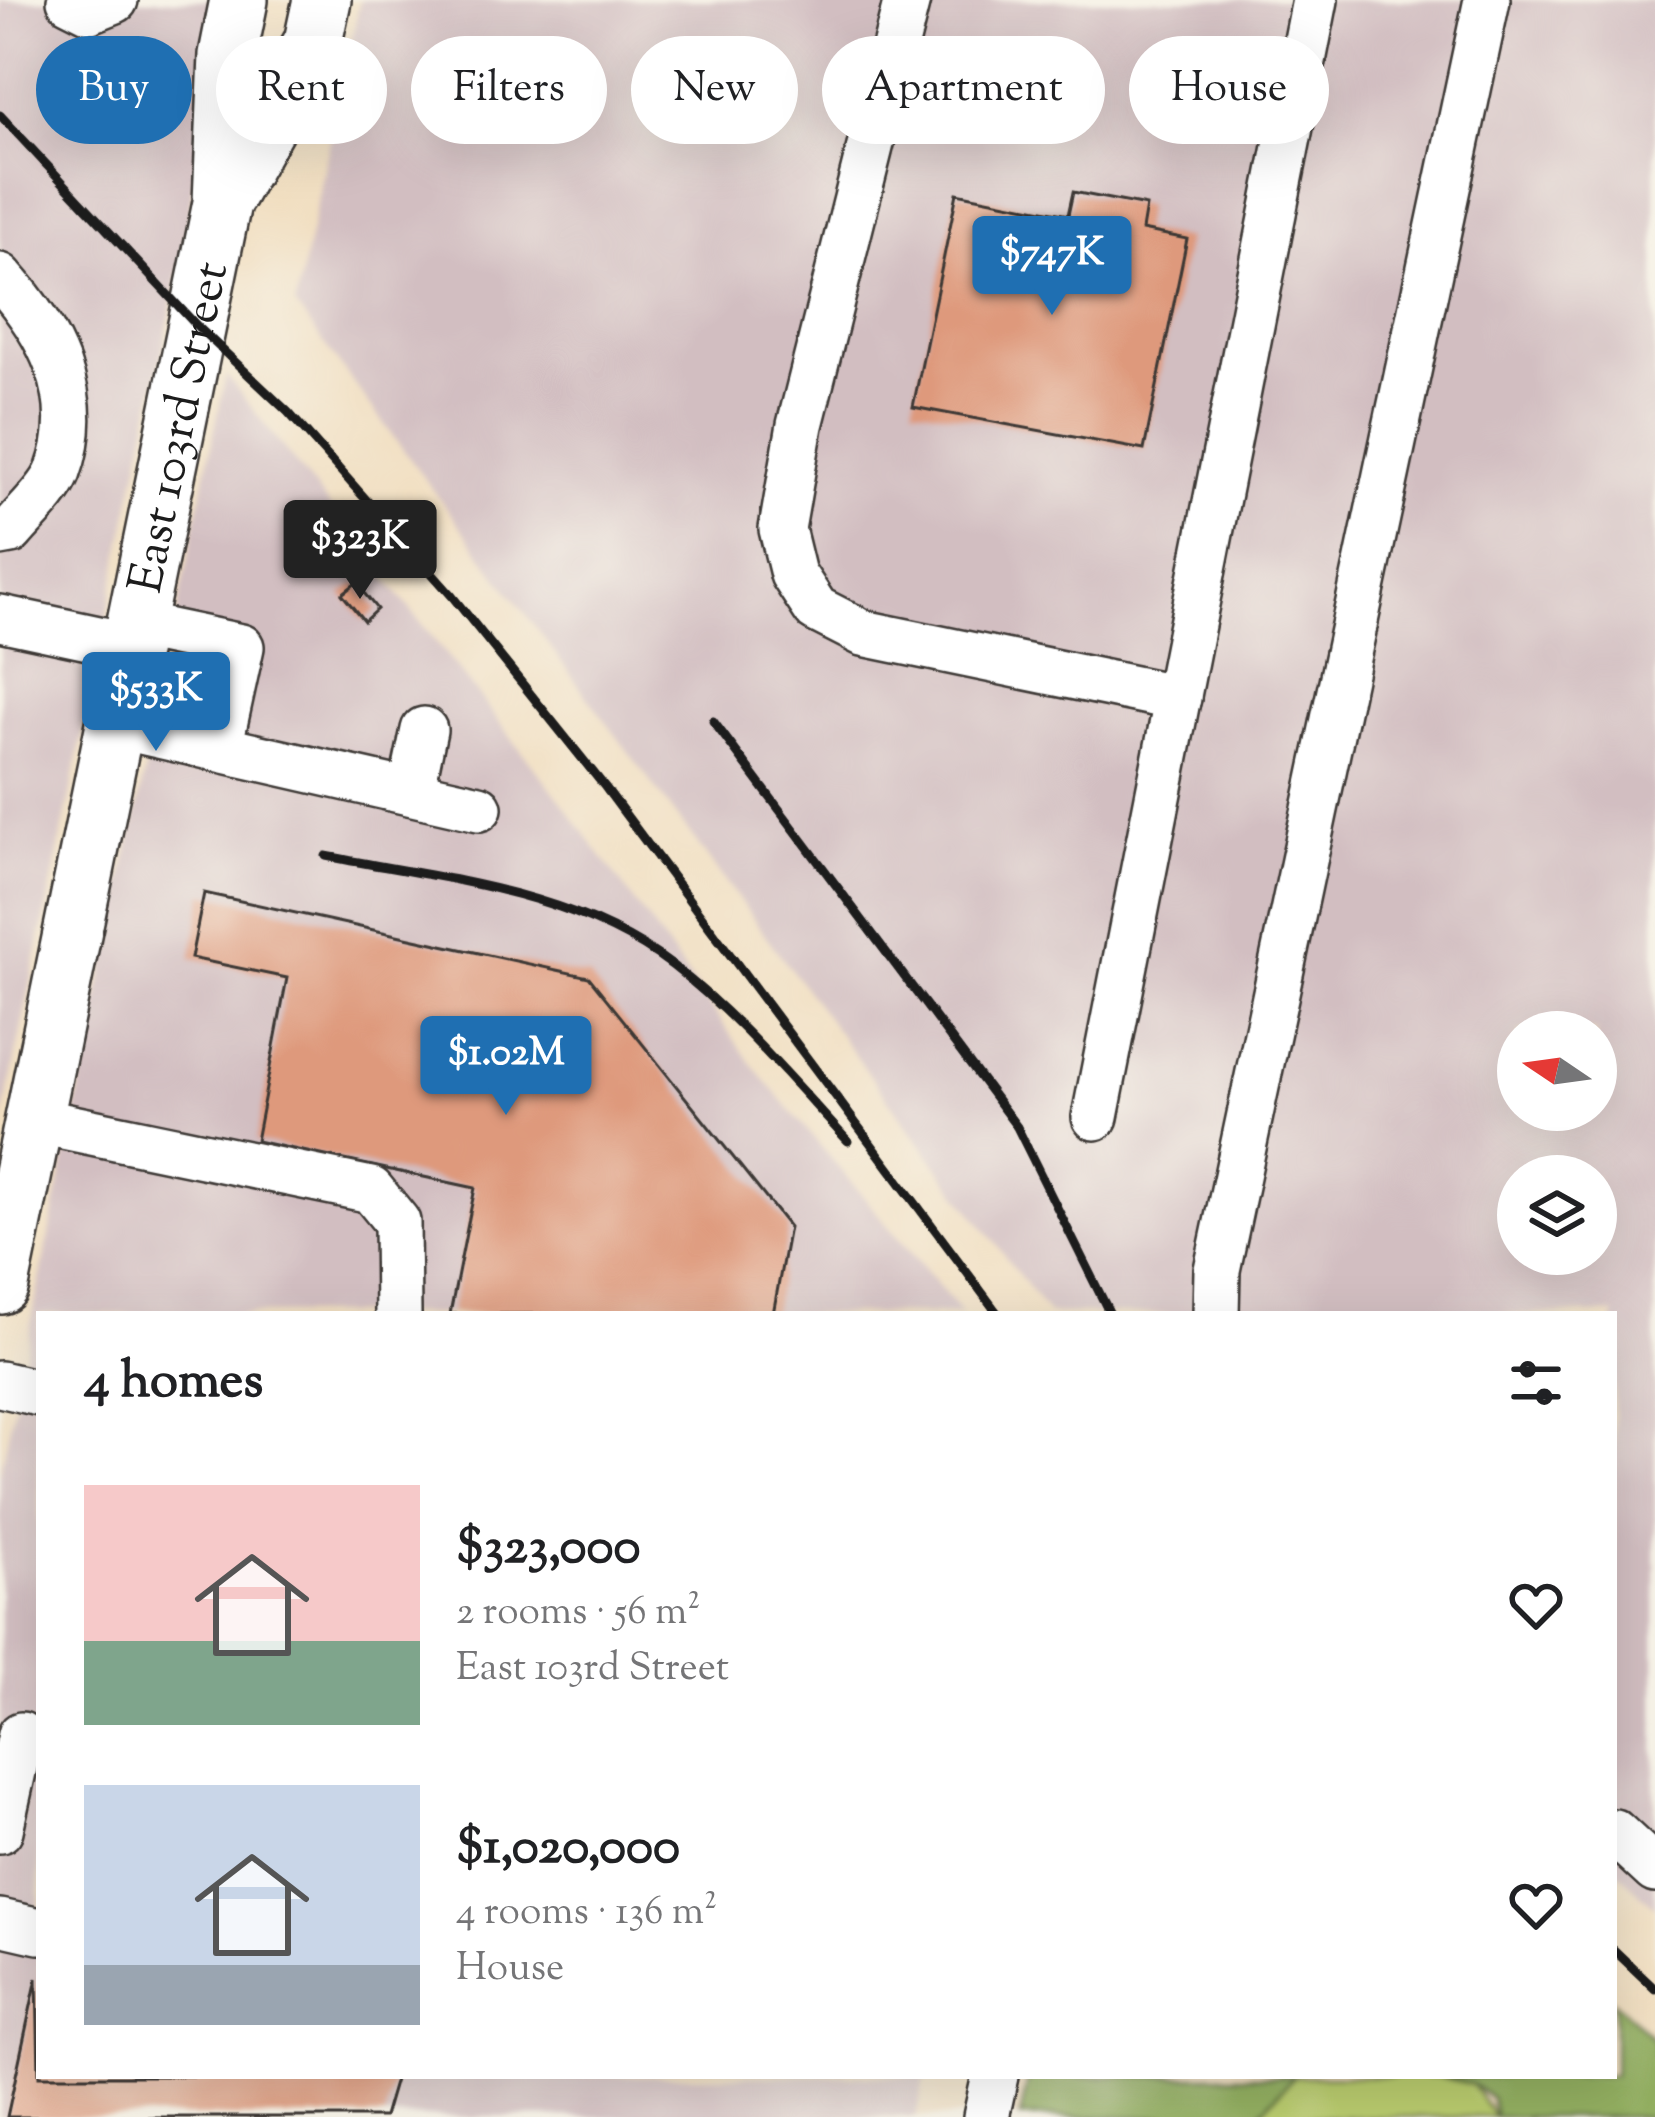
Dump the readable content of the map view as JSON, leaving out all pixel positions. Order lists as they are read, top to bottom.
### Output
{
  "streets": {
    "main road": ["East 103rd Street"]
  },
  "north": "left",
  "page": {
    "chip": [
      "Buy",
      "Rent",
      "Filters",
      "New",
      "Apartment",
      "House"
    ],
    "price": [
      "$747K",
      "$323K",
      "$533K",
      "$1.02M"
    ],
    "heading": "4 homes",
    "list": [
      {
        "name": "$323,000",
        "note": "2 rooms · 56 m² · East 103rd Street"
      },
      {
        "name": "$1,020,000",
        "note": "4 rooms · 136 m² · House"
      }
    ]
  }
}
